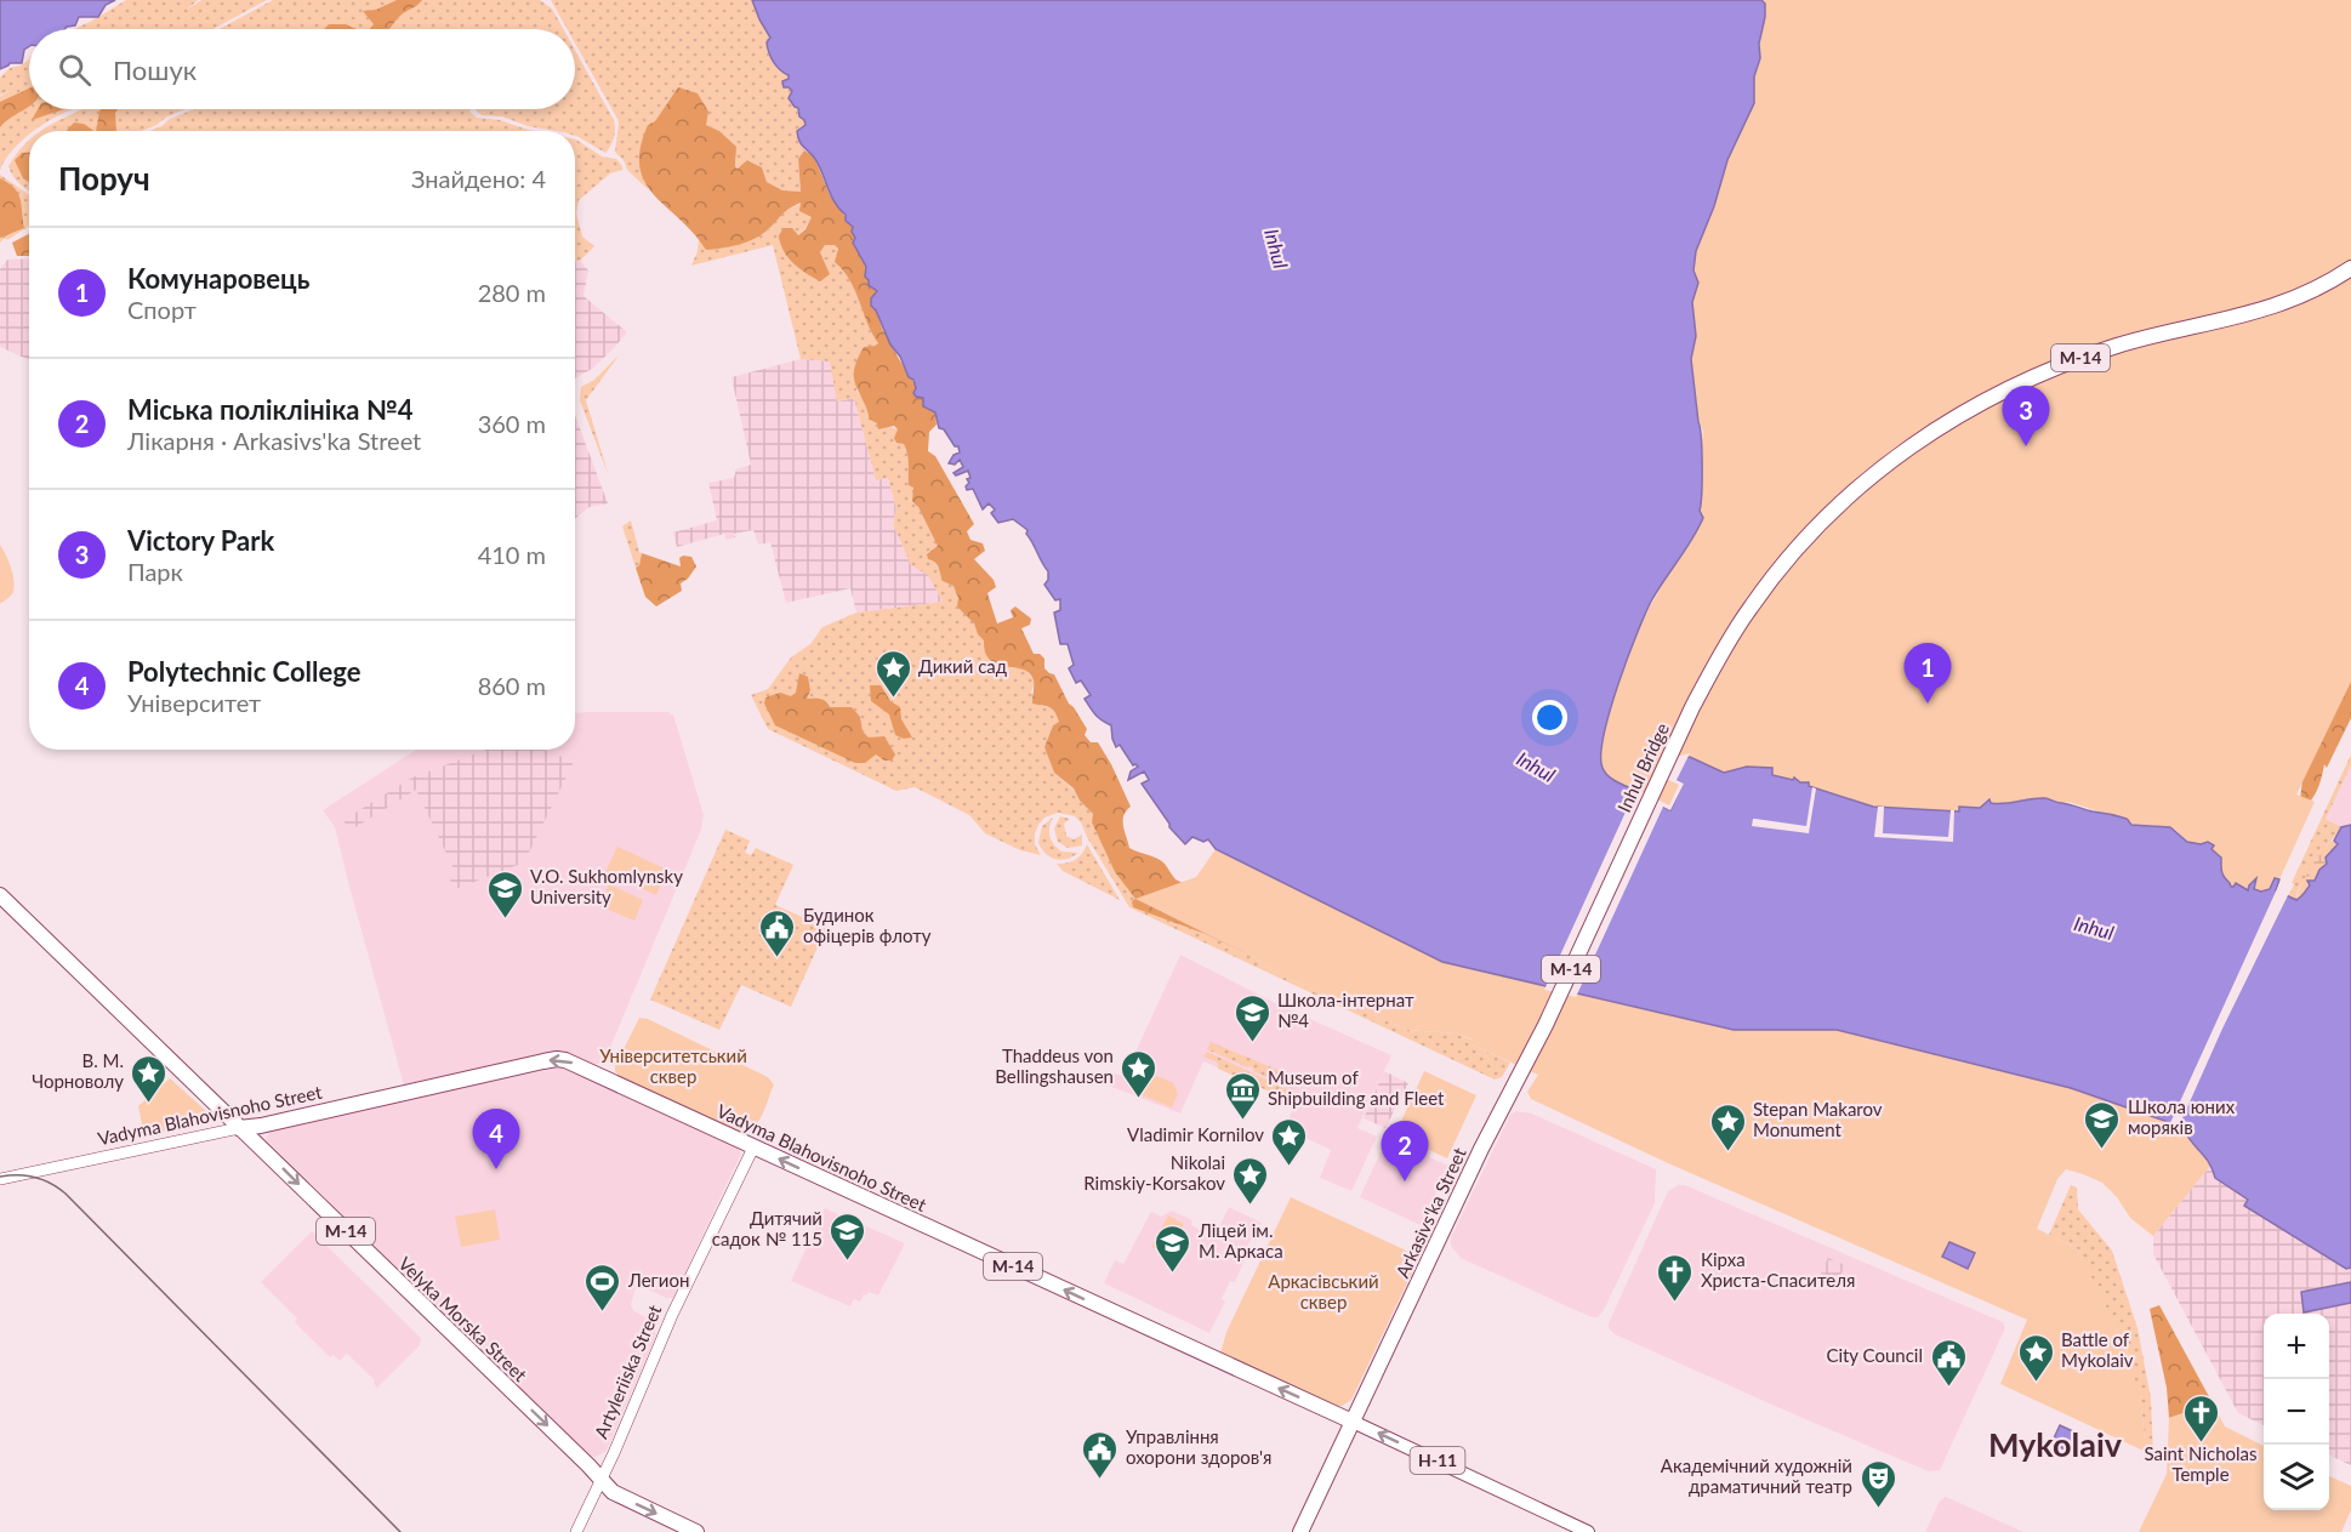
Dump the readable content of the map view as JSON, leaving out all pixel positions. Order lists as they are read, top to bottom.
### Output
{
  "streets": {
    "highway": [
      "М-14",
      "Inhul Bridge",
      "Vadyma Blahovisnoho Street",
      "Arkasivs'ka Street",
      "Velyka Morska Street"
    ],
    "main road": ["Н-11"],
    "street": ["Artyleriiska Street"]
  },
  "crossings": [
    ["Inhul Bridge", "Arkasivs'ka Street"],
    ["Vadyma Blahovisnoho Street", "Arkasivs'ka Street"],
    ["Vadyma Blahovisnoho Street", "Velyka Morska Street"],
    ["Vadyma Blahovisnoho Street", "Artyleriiska Street"],
    ["Velyka Morska Street", "Artyleriiska Street"]
  ],
  "one_way": ["Vadyma Blahovisnoho Street", "Velyka Morska Street"],
  "districts": ["Mykolaiv"],
  "water": ["Inhul"],
  "parks": ["Університетський сквер", "Аркасівський сквер"],
  "places": {
    "place": [
      "Дикий сад",
      "Thaddeus von Bellingshausen",
      "В. М. Чорноволу",
      "Stepan Makarov Monument",
      "Vladimir Kornilov",
      "Nikolai Rimskiy-Korsakov",
      "Battle of Mykolaiv"
    ],
    "school or university": [
      "V.O. Sukhomlynsky University",
      "Школа-інтернат №4",
      "Школа юних моряків",
      "Дитячий садок № 115",
      "Ліцей ім. М. Аркаса"
    ],
    "public building": ["Будинок офіцерів флоту", "City Council", "Управління охорони здоров'я"],
    "museum": ["Museum of Shipbuilding and Fleet"],
    "church": ["Кірха Христа-Спасителя", "Saint Nicholas Temple"],
    "sports": ["Легион"],
    "theatre": ["Академічний художній драматичний театр"]
  },
  "page": {
    "search": "Пошук",
    "heading": ["Поруч", "Знайдено: 4"],
    "list": [
      {
        "mark": "1",
        "name": "Комунаровець",
        "note": "Спорт",
        "value": "280 m"
      },
      {
        "mark": "2",
        "name": "Міська поліклініка №4",
        "note": "Лікарня · Arkasivs'ka Street",
        "value": "360 m"
      },
      {
        "mark": "3",
        "name": "Victory Park",
        "note": "Парк",
        "value": "410 m"
      },
      {
        "mark": "4",
        "name": "Polytechnic College",
        "note": "Університет",
        "value": "860 m"
      }
    ],
    "pins": [
      "3",
      "1",
      "4",
      "2"
    ],
    "map_buttons": ["+", "−"]
  }
}
